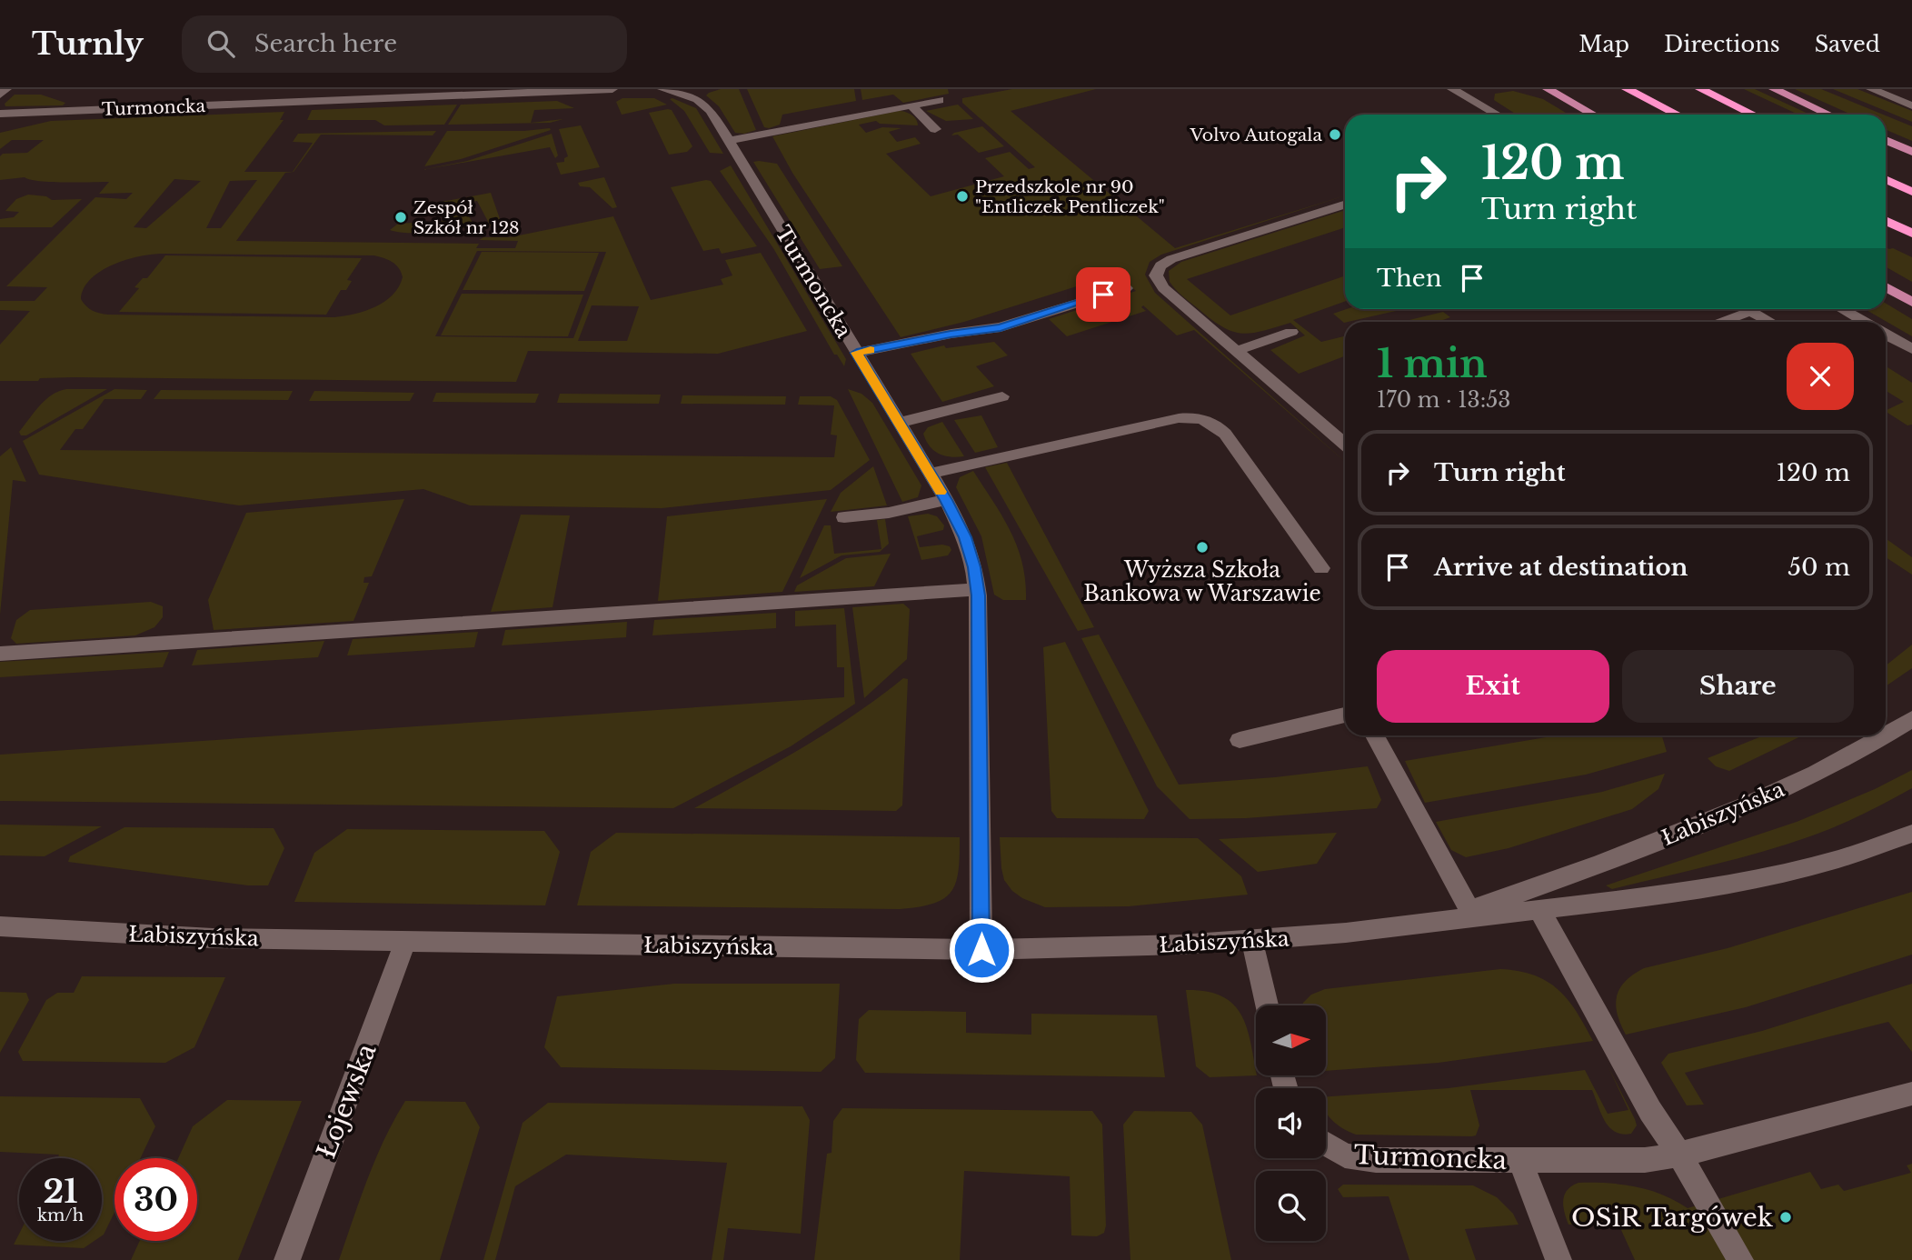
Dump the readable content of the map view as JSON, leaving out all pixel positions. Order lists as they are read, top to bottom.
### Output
{
  "streets": {
    "street": ["Turmoncka", "Łabiszyńska", "Łojewska"]
  },
  "crossings": [
    ["Turmoncka", "Łabiszyńska"],
    ["Łabiszyńska", "Łojewska"]
  ],
  "places": [
    "Volvo Autogala",
    "Przedszkole nr 90 \"Entliczek Pentliczek\"",
    "Zespół Szkół nr 128",
    "Wyższa Szkoła Bankowa w Warszawie",
    "OSiR Targówek"
  ],
  "north": "right",
  "page": {
    "header": "Turnly",
    "search": "Search here",
    "nav": ["Map", "Directions", "Saved"],
    "turn": ["120 m", "Turn right"],
    "then": "Then",
    "heading": ["1 min", "170 m · 13:53"],
    "list": [
      {
        "name": "Turn right",
        "value": "120 m"
      },
      {
        "name": "Arrive at destination",
        "value": "50 m"
      }
    ],
    "buttons": ["Exit", "Share"],
    "speed": "21 km/h",
    "limit": "30"
  }
}
